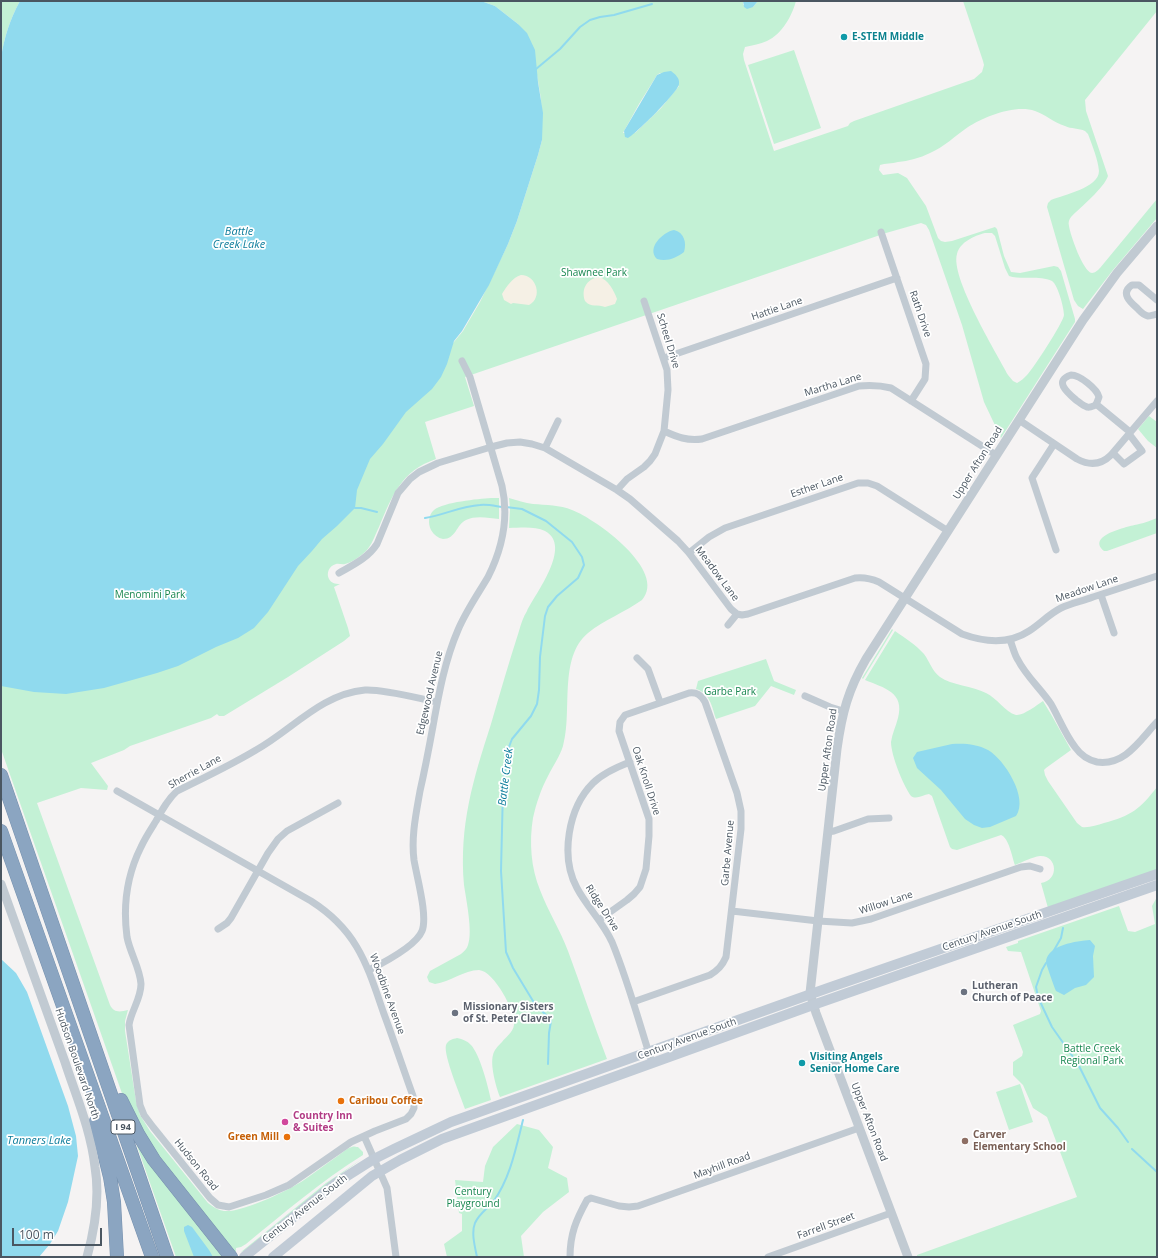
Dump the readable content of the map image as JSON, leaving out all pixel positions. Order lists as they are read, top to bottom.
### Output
{
  "streets": {
    "highway": ["I 94"],
    "main road": ["Century Avenue South"],
    "street": [
      "Hattie Lane",
      "Rath Drive",
      "Scheel Drive",
      "Martha Lane",
      "Upper Afton Road",
      "Esther Lane",
      "Meadow Lane",
      "Edgewood Avenue",
      "Sherrie Lane",
      "Oak Knoll Drive",
      "Garbe Avenue",
      "Willow Lane",
      "Ridge Drive",
      "Woodbine Avenue",
      "Hudson Boulevard North",
      "Hudson Road",
      "Mayhill Road",
      "Farrell Street"
    ]
  },
  "crossings": [
    ["Hattie Lane", "Rath Drive"],
    ["Hattie Lane", "Scheel Drive"],
    ["Rath Drive", "Martha Lane"],
    ["Scheel Drive", "Martha Lane"],
    ["Scheel Drive", "Meadow Lane"],
    ["Martha Lane", "Upper Afton Road"],
    ["Upper Afton Road", "Esther Lane"],
    ["Upper Afton Road", "Meadow Lane"],
    ["Upper Afton Road", "Willow Lane"],
    ["Upper Afton Road", "Century Avenue South"],
    ["Upper Afton Road", "Mayhill Road"],
    ["Upper Afton Road", "Farrell Street"],
    ["Esther Lane", "Meadow Lane"],
    ["Meadow Lane", "Edgewood Avenue"],
    ["Edgewood Avenue", "Sherrie Lane"],
    ["Edgewood Avenue", "Woodbine Avenue"],
    ["Sherrie Lane", "Woodbine Avenue"],
    ["Sherrie Lane", "Hudson Road"],
    ["Oak Knoll Drive", "Garbe Avenue"],
    ["Oak Knoll Drive", "Ridge Drive"],
    ["Garbe Avenue", "Willow Lane"],
    ["Garbe Avenue", "Ridge Drive"],
    ["Ridge Drive", "Century Avenue South"],
    ["Woodbine Avenue", "Hudson Road"]
  ],
  "water": ["Battle Creek Lake", "Battle Creek", "Tanners Lake"],
  "parks": [
    "Shawnee Park",
    "Menomini Park",
    "Garbe Park",
    "Battle Creek Regional Park",
    "Century Playground"
  ],
  "places": [
    "E-STEM Middle",
    "Lutheran Church of Peace",
    "Missionary Sisters of St. Peter Claver",
    "Visiting Angels Senior Home Care",
    "Caribou Coffee",
    "Country Inn & Suites",
    "Green Mill",
    "Carver Elementary School"
  ],
  "scale_bar": "100 m"
}
